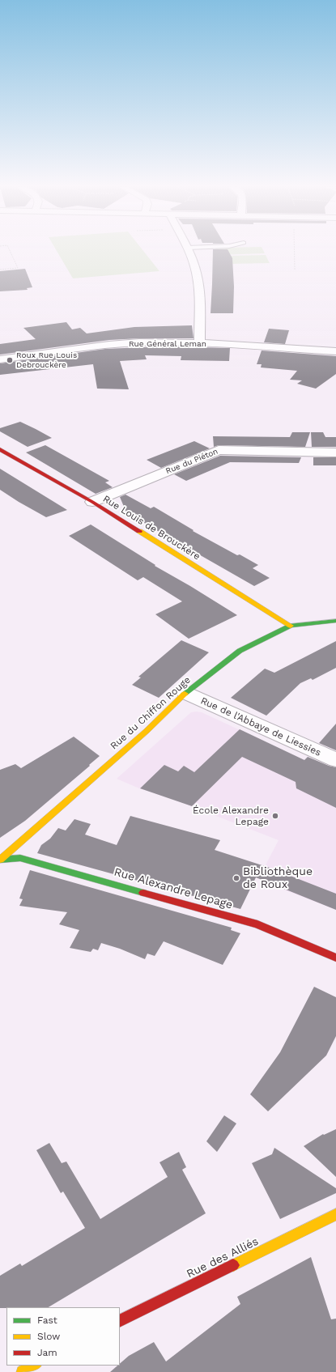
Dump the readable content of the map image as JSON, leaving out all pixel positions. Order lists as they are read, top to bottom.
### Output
{
  "streets": {
    "street": [
      "Rue Général Leman",
      "Rue du Piéton",
      "Rue Louis de Brouckère",
      "Rue du Chiffon Rouge",
      "Rue de l'Abbaye de Liessies",
      "Rue Alexandre Lepage",
      "Rue des Alliés"
    ]
  },
  "crossings": [
    ["Rue du Piéton", "Rue Louis de Brouckère"],
    ["Rue Louis de Brouckère", "Rue du Chiffon Rouge"],
    ["Rue du Chiffon Rouge", "Rue de l'Abbaye de Liessies"],
    ["Rue du Chiffon Rouge", "Rue Alexandre Lepage"]
  ],
  "places": ["Roux Rue Louis Debrouckère", "École Alexandre Lepage", "Bibliothèque de Roux"],
  "legend": ["Fast", "Slow", "Jam"]
}
